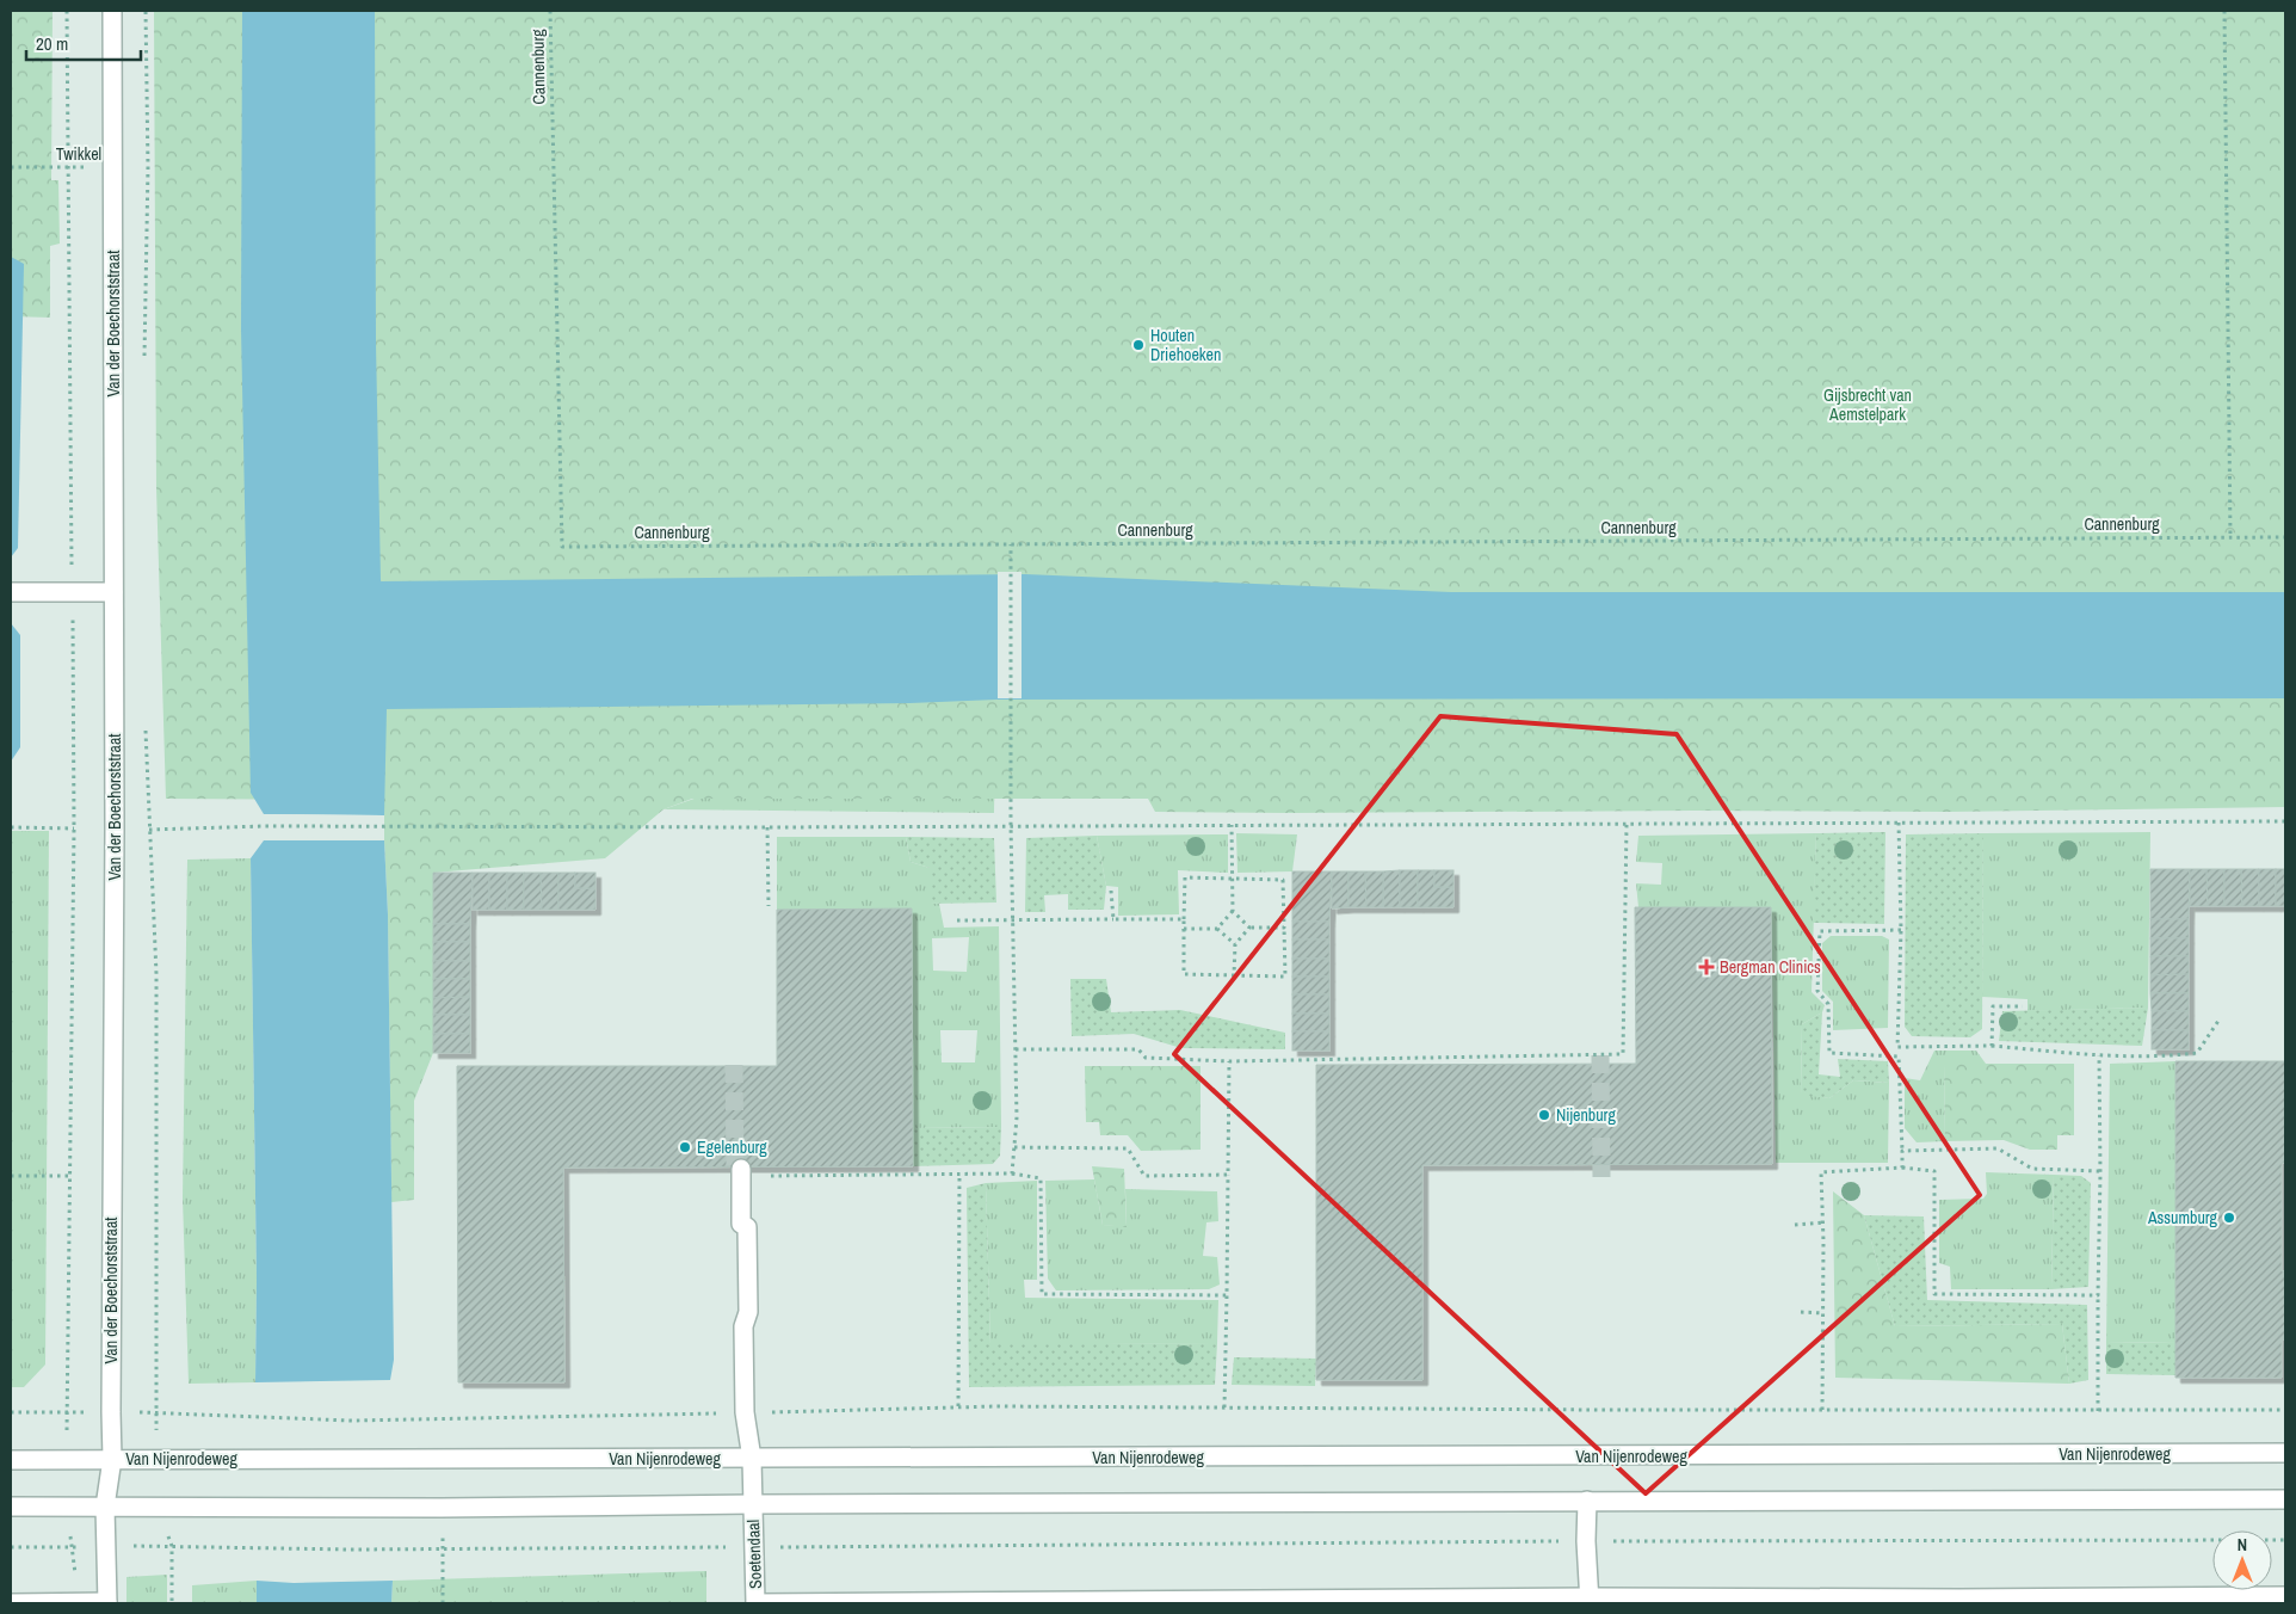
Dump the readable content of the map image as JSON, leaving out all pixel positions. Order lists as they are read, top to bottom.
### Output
{
  "streets": {
    "street": ["Van der Boechorststraat", "Van Nijenrodeweg", "Soetendaal"],
    "path": ["Cannenburg", "Twikkel"]
  },
  "crossings": [
    ["Twikkel", "Van der Boechorststraat"],
    ["Van der Boechorststraat", "Van Nijenrodeweg"]
  ],
  "parks": ["Gijsbrecht van Aemstelpark"],
  "places": {
    "other": [
      "Houten Driehoeken",
      "Nijenburg",
      "Egelenburg",
      "Assumburg"
    ],
    "health": ["Bergman Clinics"]
  },
  "scale_bar": "20 m",
  "north": "top"
}
